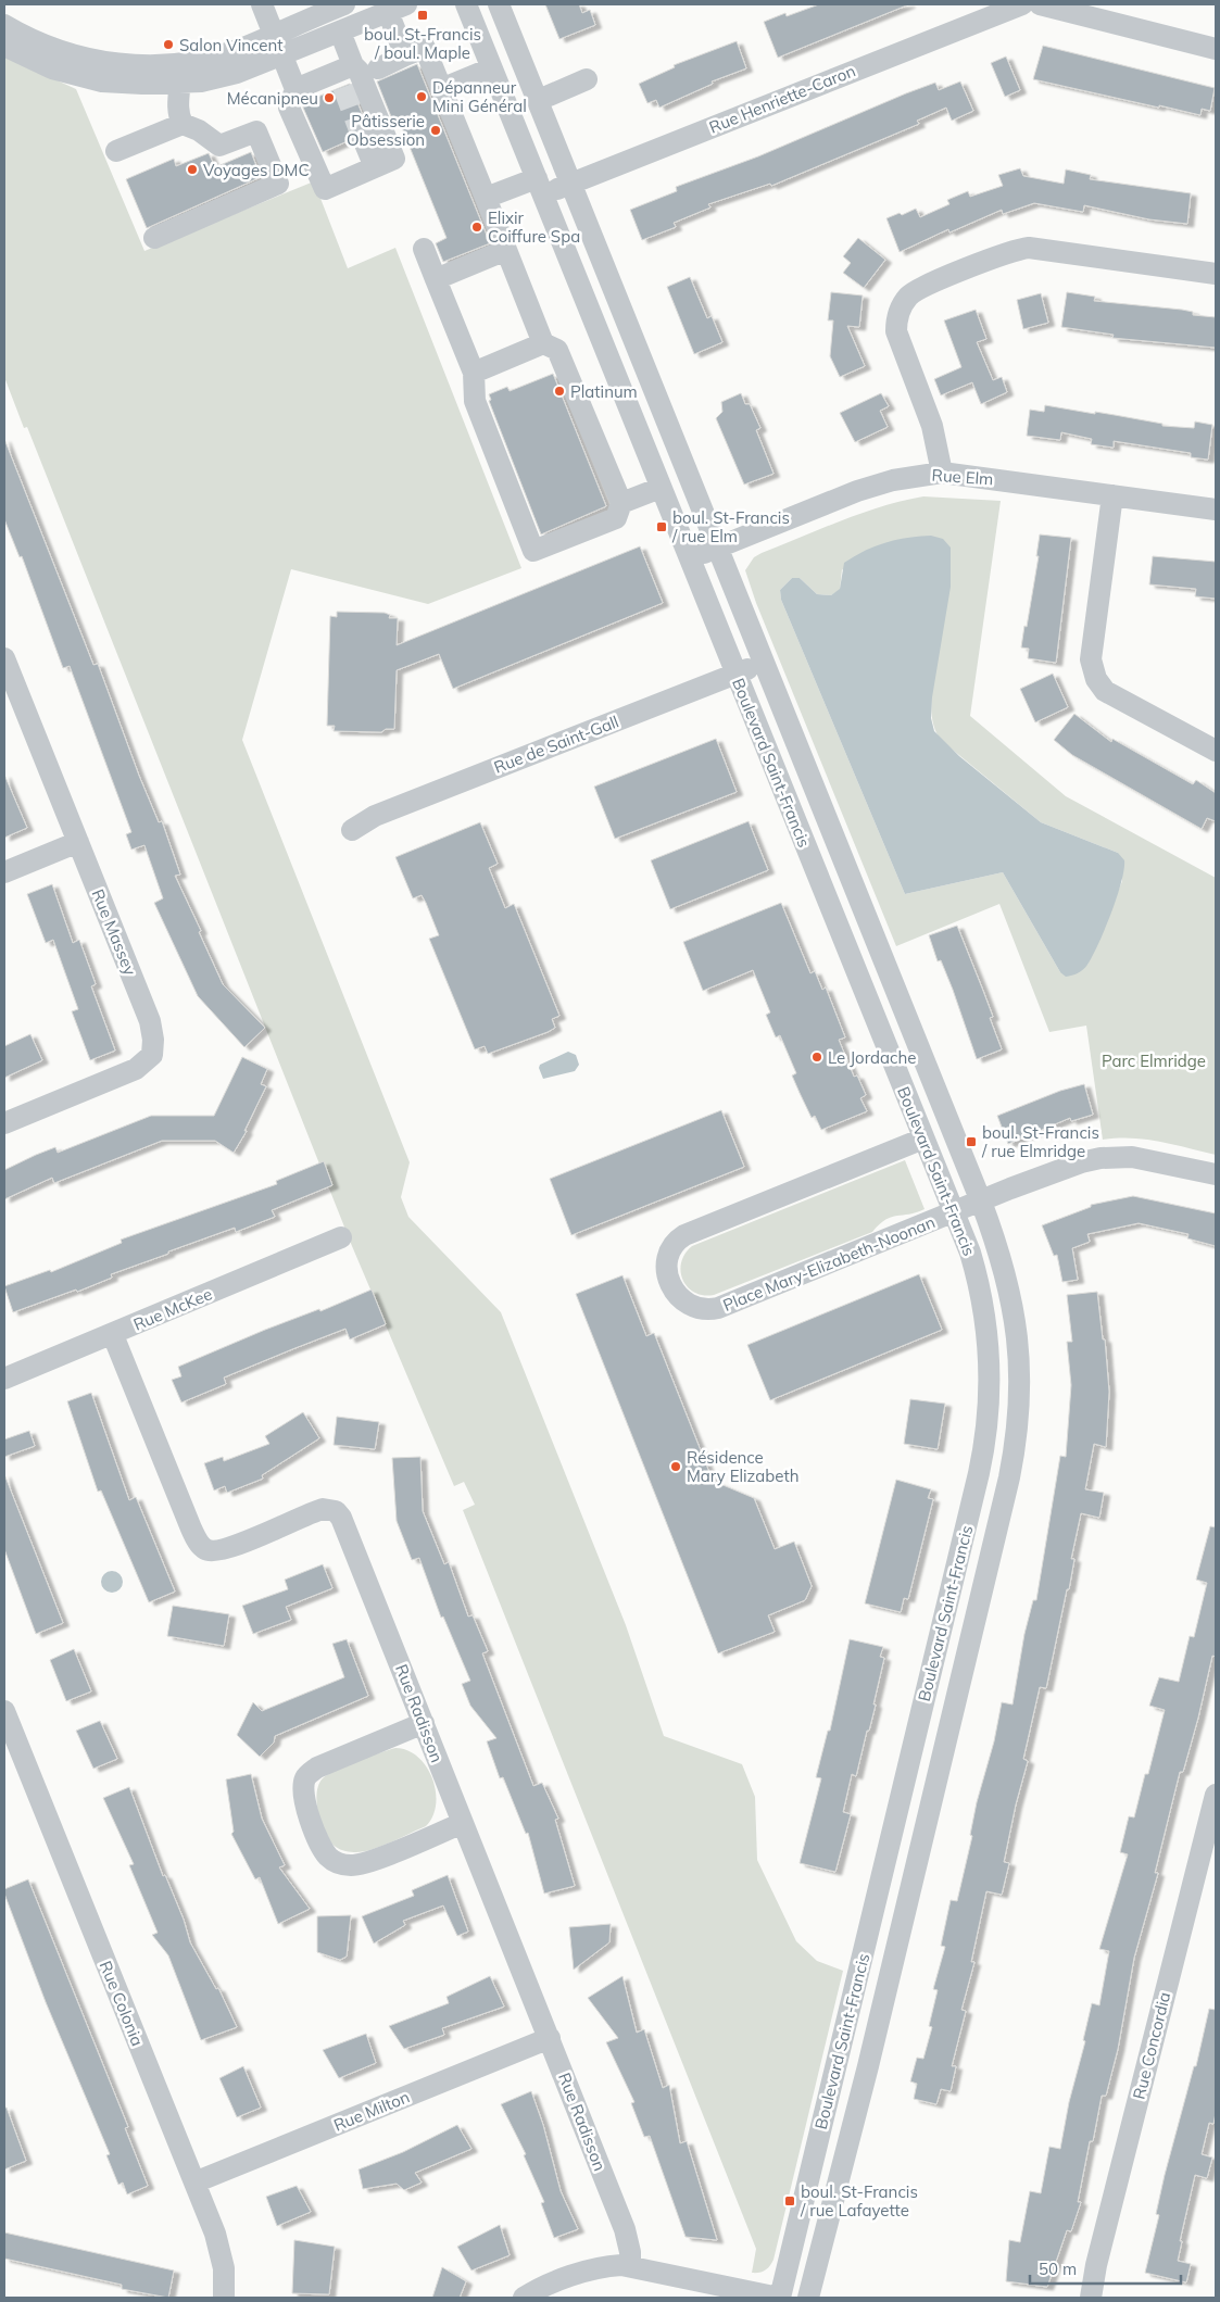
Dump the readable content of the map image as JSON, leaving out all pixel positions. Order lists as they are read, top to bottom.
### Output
{
  "streets": {
    "street": [
      "Rue Henriette-Caron",
      "Rue Elm",
      "Rue de Saint-Gall",
      "Boulevard Saint-Francis",
      "Rue Massey",
      "Place Mary-Elizabeth-Noonan",
      "Rue McKee",
      "Rue Radisson",
      "Rue Colonia",
      "Rue Concordia",
      "Rue Milton"
    ]
  },
  "crossings": [
    ["Rue Henriette-Caron", "Boulevard Saint-Francis"],
    ["Rue Elm", "Boulevard Saint-Francis"],
    ["Rue de Saint-Gall", "Boulevard Saint-Francis"],
    ["Boulevard Saint-Francis", "Place Mary-Elizabeth-Noonan"],
    ["Rue McKee", "Rue Radisson"],
    ["Rue Radisson", "Rue Milton"],
    ["Rue Colonia", "Rue Milton"]
  ],
  "parks": ["Parc Elmridge"],
  "places": {
    "transit": [
      "boul. St-Francis / boul. Maple",
      "boul. St-Francis / rue Elm",
      "boul. St-Francis / rue Elmridge",
      "boul. St-Francis / rue Lafayette"
    ],
    "other": [
      "Salon Vincent",
      "Dépanneur Mini Général",
      "Mécanipneu",
      "Pâtisserie Obsession",
      "Voyages DMC",
      "Elixir Coiffure Spa",
      "Platinum",
      "Le Jordache",
      "Résidence Mary Elizabeth"
    ]
  },
  "scale_bar": "50 m"
}
